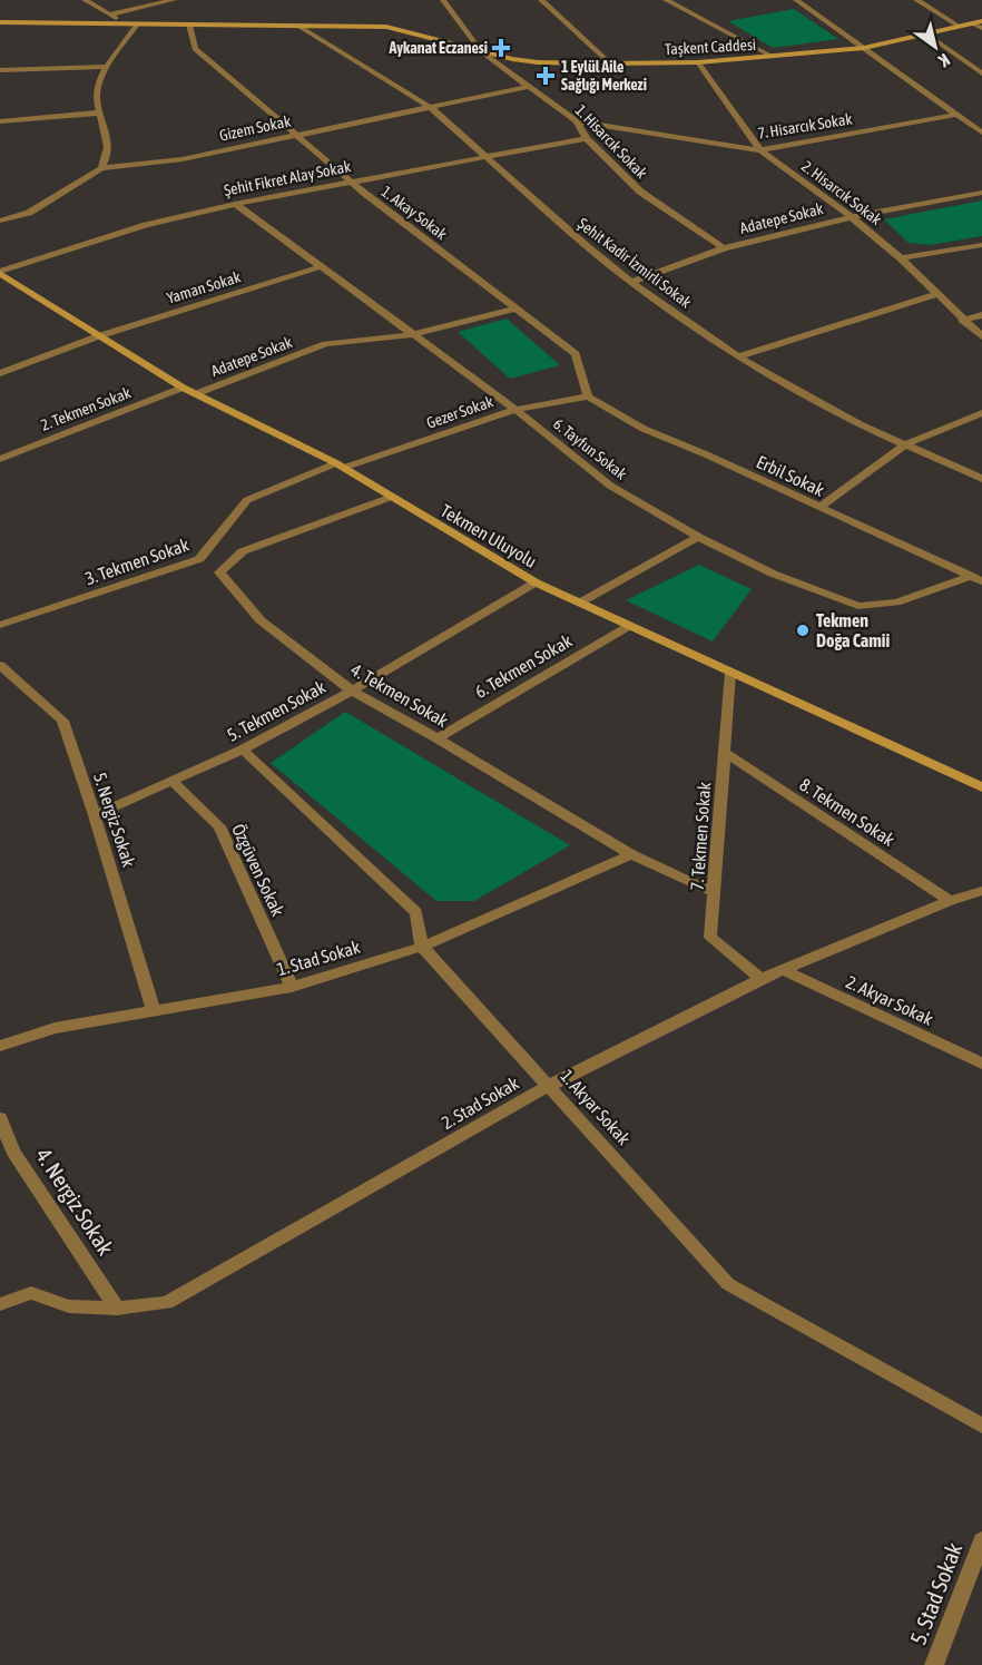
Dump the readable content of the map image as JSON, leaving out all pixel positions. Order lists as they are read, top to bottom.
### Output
{
  "streets": {
    "street": [
      "Taşkent Caddesi",
      "7. Hisarcık Sokak",
      "Gizem Sokak",
      "1. Hisarcık Sokak",
      "Şehit Fikret Alay Sokak",
      "2. Hisarcık Sokak",
      "1. Akay Sokak",
      "Adatepe Sokak",
      "Şehit Kadir İzmirli Sokak",
      "Yaman Sokak",
      "2. Tekmen Sokak",
      "Gezer Sokak",
      "6. Tayfun Sokak",
      "Erbil Sokak",
      "Tekmen Uluyolu",
      "3. Tekmen Sokak",
      "6. Tekmen Sokak",
      "4. Tekmen Sokak",
      "5. Tekmen Sokak",
      "8. Tekmen Sokak",
      "5. Nergiz Sokak",
      "7. Tekmen Sokak",
      "Özgüven Sokak",
      "1. Stad Sokak",
      "2. Akyar Sokak",
      "2. Stad Sokak",
      "1. Akyar Sokak",
      "4. Nergiz Sokak",
      "5. Stad Sokak"
    ]
  },
  "crossings": [
    ["Taşkent Caddesi", "1. Hisarcık Sokak"],
    ["Taşkent Caddesi", "2. Hisarcık Sokak"],
    ["Taşkent Caddesi", "1. Akay Sokak"],
    ["Taşkent Caddesi", "Şehit Kadir İzmirli Sokak"],
    ["7. Hisarcık Sokak", "1. Hisarcık Sokak"],
    ["7. Hisarcık Sokak", "2. Hisarcık Sokak"],
    ["Gizem Sokak", "1. Hisarcık Sokak"],
    ["Gizem Sokak", "1. Akay Sokak"],
    ["Gizem Sokak", "Şehit Kadir İzmirli Sokak"],
    ["1. Hisarcık Sokak", "Şehit Fikret Alay Sokak"],
    ["1. Hisarcık Sokak", "Adatepe Sokak"],
    ["Şehit Fikret Alay Sokak", "1. Akay Sokak"],
    ["Şehit Fikret Alay Sokak", "Şehit Kadir İzmirli Sokak"],
    ["Şehit Fikret Alay Sokak", "6. Tayfun Sokak"],
    ["Şehit Fikret Alay Sokak", "Tekmen Uluyolu"],
    ["2. Hisarcık Sokak", "Adatepe Sokak"],
    ["1. Akay Sokak", "Adatepe Sokak"],
    ["1. Akay Sokak", "Gezer Sokak"],
    ["1. Akay Sokak", "Erbil Sokak"],
    ["Adatepe Sokak", "Şehit Kadir İzmirli Sokak"],
    ["Adatepe Sokak", "6. Tayfun Sokak"],
    ["Adatepe Sokak", "Tekmen Uluyolu"],
    ["Yaman Sokak", "6. Tayfun Sokak"],
    ["Yaman Sokak", "Tekmen Uluyolu"],
    ["2. Tekmen Sokak", "Tekmen Uluyolu"],
    ["Gezer Sokak", "6. Tayfun Sokak"],
    ["Gezer Sokak", "Erbil Sokak"],
    ["Gezer Sokak", "Tekmen Uluyolu"],
    ["Gezer Sokak", "3. Tekmen Sokak"],
    ["6. Tayfun Sokak", "Erbil Sokak"],
    ["Tekmen Uluyolu", "3. Tekmen Sokak"],
    ["Tekmen Uluyolu", "6. Tekmen Sokak"],
    ["Tekmen Uluyolu", "4. Tekmen Sokak"],
    ["Tekmen Uluyolu", "5. Tekmen Sokak"],
    ["Tekmen Uluyolu", "7. Tekmen Sokak"],
    ["6. Tekmen Sokak", "4. Tekmen Sokak"],
    ["4. Tekmen Sokak", "5. Tekmen Sokak"],
    ["4. Tekmen Sokak", "7. Tekmen Sokak"],
    ["4. Tekmen Sokak", "1. Stad Sokak"],
    ["5. Tekmen Sokak", "5. Nergiz Sokak"],
    ["5. Tekmen Sokak", "Özgüven Sokak"],
    ["8. Tekmen Sokak", "7. Tekmen Sokak"],
    ["8. Tekmen Sokak", "2. Stad Sokak"],
    ["5. Nergiz Sokak", "1. Stad Sokak"],
    ["7. Tekmen Sokak", "2. Stad Sokak"],
    ["Özgüven Sokak", "1. Stad Sokak"],
    ["1. Stad Sokak", "1. Akyar Sokak"],
    ["2. Akyar Sokak", "2. Stad Sokak"],
    ["2. Stad Sokak", "1. Akyar Sokak"],
    ["2. Stad Sokak", "4. Nergiz Sokak"]
  ],
  "places": {
    "health": ["Aykanat Eczanesi", "1 Eylül Aile Sağlığı Merkezi"],
    "other": ["Tekmen Doğa Camii"]
  },
  "north": "bottom right"
}
